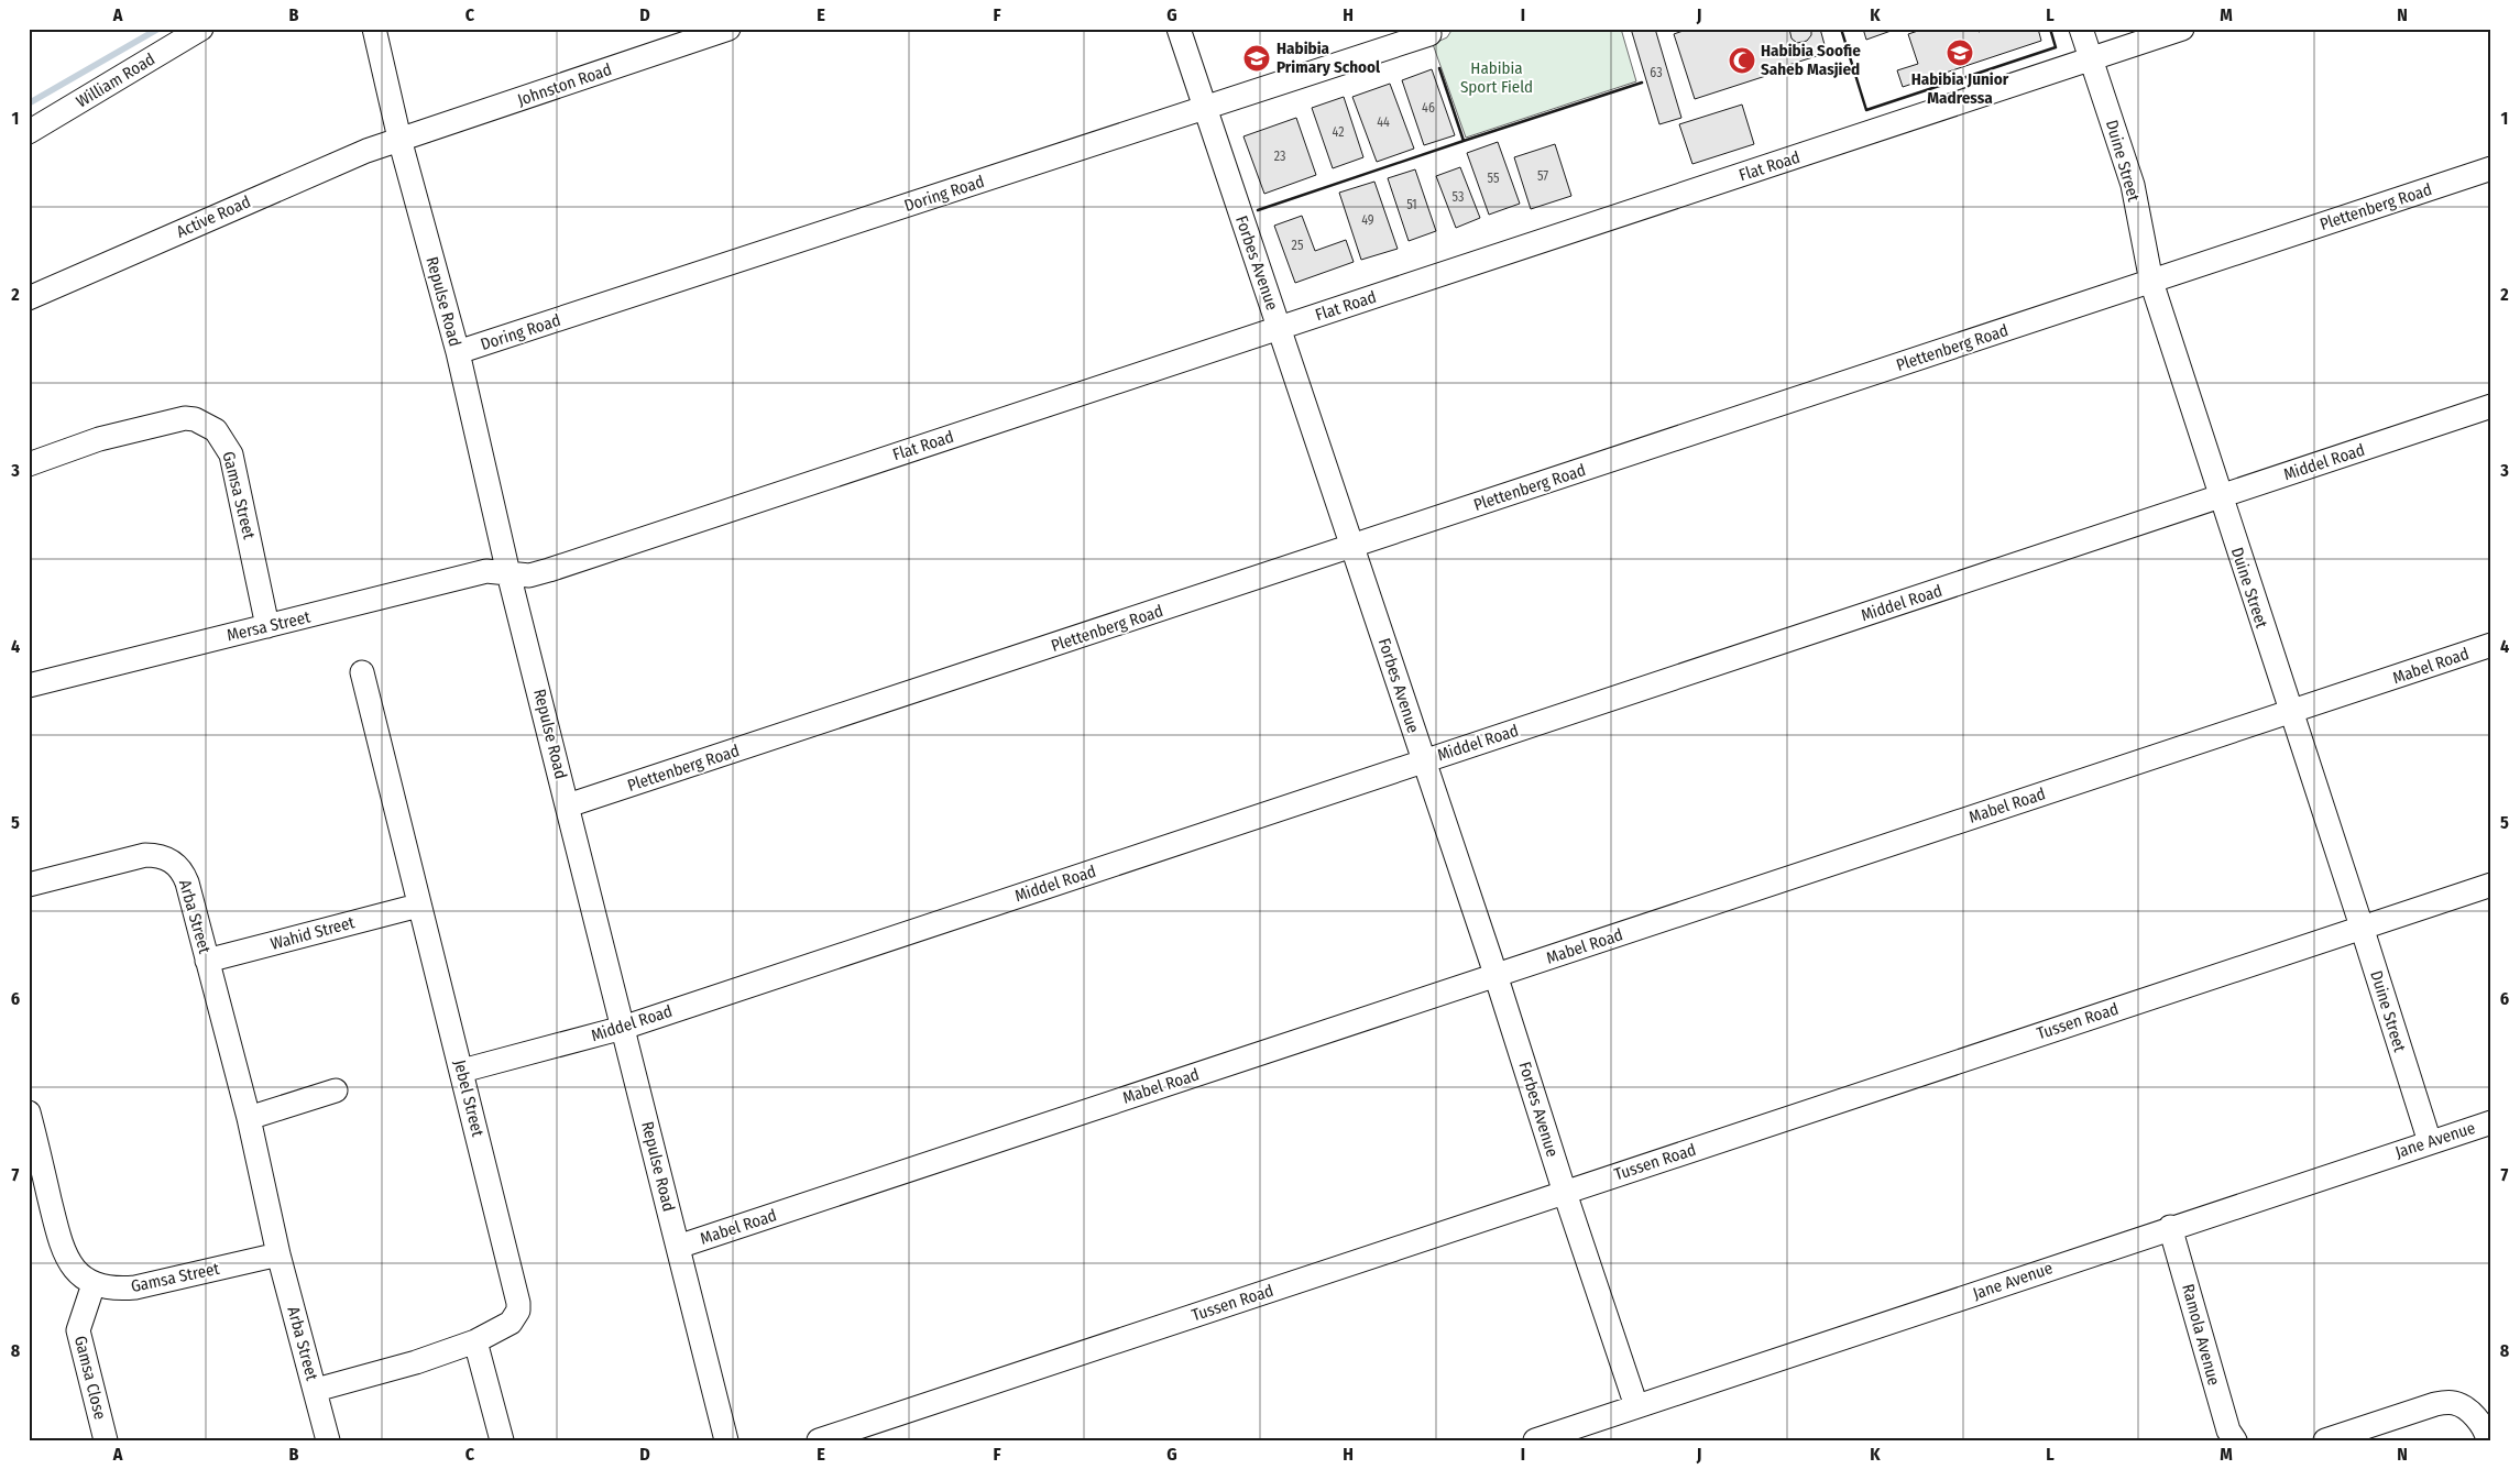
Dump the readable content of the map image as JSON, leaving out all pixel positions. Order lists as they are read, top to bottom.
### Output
{
  "streets": {
    "street": [
      "William Road",
      "Johnston Road",
      "Duine Street",
      "Flat Road",
      "Doring Road",
      "Plettenberg Road",
      "Active Road",
      "Forbes Avenue",
      "Repulse Road",
      "Middel Road",
      "Gamsa Street",
      "Mersa Street",
      "Mabel Road",
      "Arba Street",
      "Wahid Street",
      "Tussen Road",
      "Jebel Street",
      "Jane Avenue",
      "Ramola Avenue",
      "Gamsa Close"
    ]
  },
  "crossings": [
    ["Johnston Road", "Active Road"],
    ["Johnston Road", "Repulse Road"],
    ["Duine Street", "Flat Road"],
    ["Duine Street", "Plettenberg Road"],
    ["Duine Street", "Middel Road"],
    ["Duine Street", "Mabel Road"],
    ["Duine Street", "Tussen Road"],
    ["Duine Street", "Jane Avenue"],
    ["Flat Road", "Forbes Avenue"],
    ["Flat Road", "Repulse Road"],
    ["Flat Road", "Mersa Street"],
    ["Doring Road", "Forbes Avenue"],
    ["Doring Road", "Repulse Road"],
    ["Plettenberg Road", "Forbes Avenue"],
    ["Plettenberg Road", "Repulse Road"],
    ["Active Road", "Repulse Road"],
    ["Forbes Avenue", "Middel Road"],
    ["Forbes Avenue", "Mabel Road"],
    ["Forbes Avenue", "Tussen Road"],
    ["Forbes Avenue", "Jane Avenue"],
    ["Repulse Road", "Middel Road"],
    ["Repulse Road", "Mersa Street"],
    ["Repulse Road", "Mabel Road"],
    ["Middel Road", "Jebel Street"],
    ["Gamsa Street", "Mersa Street"],
    ["Gamsa Street", "Arba Street"],
    ["Gamsa Street", "Gamsa Close"],
    ["Arba Street", "Wahid Street"],
    ["Arba Street", "Jebel Street"],
    ["Wahid Street", "Jebel Street"],
    ["Jane Avenue", "Ramola Avenue"]
  ],
  "parks": ["Habibia Sport Field"],
  "places": {
    "school or university": ["Habibia Junior Madressa", "Habibia Primary School"],
    "mosque": ["Habibia Soofie Saheb Masjied"]
  },
  "house_numbers": [
    "63",
    "46",
    "44",
    "42",
    "23",
    "57",
    "55",
    "53",
    "51",
    "49",
    "25"
  ],
  "grid": {
    "columns": [
      "A",
      "B",
      "C",
      "D",
      "E",
      "F",
      "G",
      "H",
      "I",
      "J",
      "K",
      "L",
      "M",
      "N"
    ],
    "rows": [
      "1",
      "2",
      "3",
      "4",
      "5",
      "6",
      "7",
      "8"
    ]
  }
}
